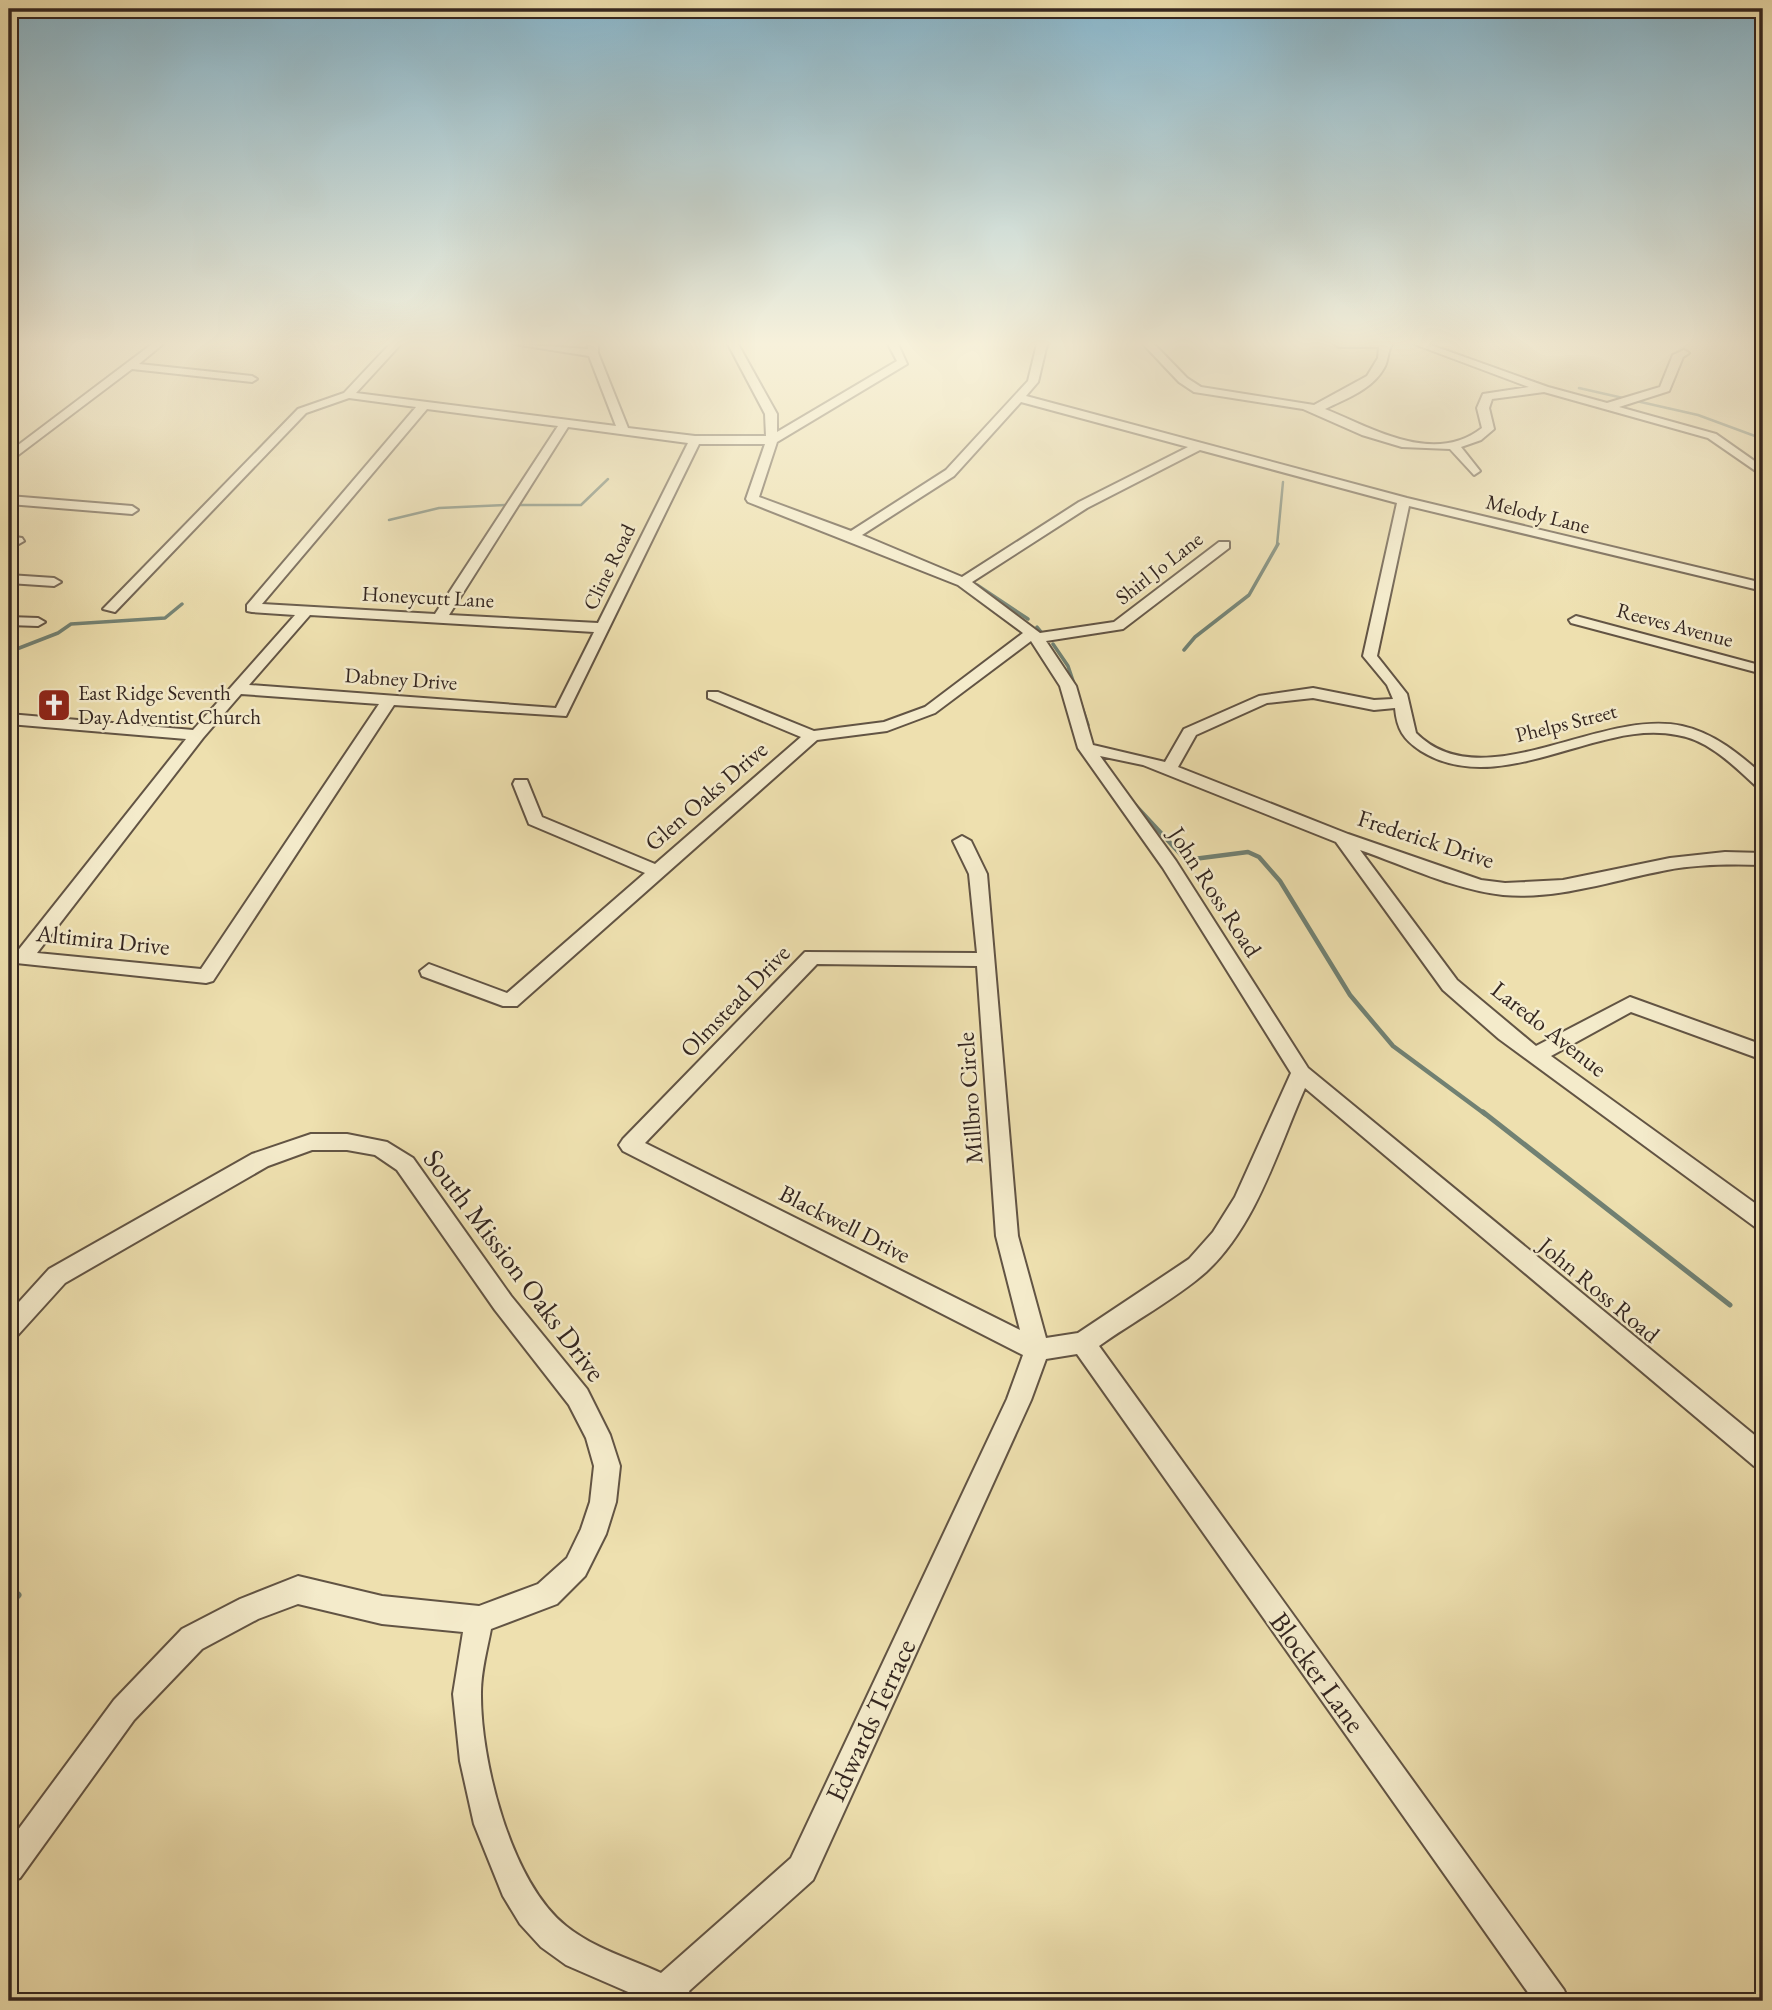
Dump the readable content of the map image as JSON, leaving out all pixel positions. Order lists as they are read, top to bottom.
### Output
{
  "streets": {
    "street": [
      "Melody Lane",
      "Cline Road",
      "Shirl Jo Lane",
      "Honeycutt Lane",
      "Reeves Avenue",
      "Dabney Drive",
      "Phelps Street",
      "Glen Oaks Drive",
      "Frederick Drive",
      "John Ross Road",
      "Altimira Drive",
      "Olmstead Drive",
      "Laredo Avenue",
      "Millbro Circle",
      "Blackwell Drive",
      "South Mission Oaks Drive",
      "Blocker Lane",
      "Edwards Terrace"
    ]
  },
  "crossings": [
    ["Melody Lane", "Phelps Street"],
    ["Cline Road", "Honeycutt Lane"],
    ["Cline Road", "Dabney Drive"],
    ["Shirl Jo Lane", "John Ross Road"],
    ["Honeycutt Lane", "Altimira Drive"],
    ["Dabney Drive", "Altimira Drive"],
    ["Frederick Drive", "John Ross Road"],
    ["Frederick Drive", "Laredo Avenue"],
    ["Olmstead Drive", "Millbro Circle"],
    ["Olmstead Drive", "Blackwell Drive"],
    ["Millbro Circle", "Blackwell Drive"],
    ["Millbro Circle", "Edwards Terrace"],
    ["Blackwell Drive", "Edwards Terrace"],
    ["South Mission Oaks Drive", "Edwards Terrace"]
  ],
  "places": {
    "church": ["East Ridge Seventh Day Adventist Church"]
  }
}
